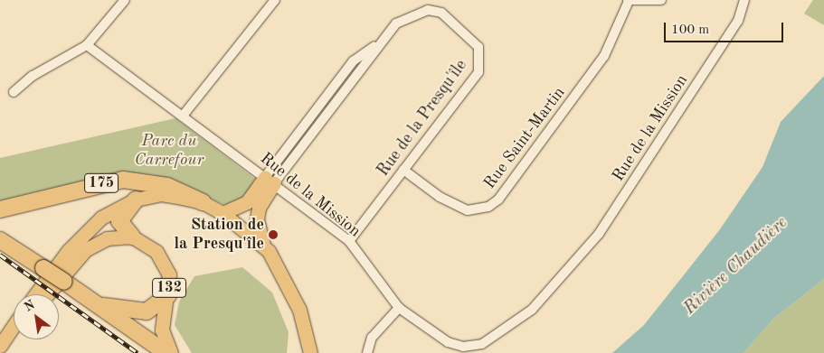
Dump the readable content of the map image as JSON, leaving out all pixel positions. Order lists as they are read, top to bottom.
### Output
{
  "streets": {
    "highway": ["175"],
    "main road": ["132"],
    "street": ["Rue de la Presqu'île", "Rue de la Mission", "Rue Saint-Martin"]
  },
  "crossings": [
    ["Rue de la Presqu'île", "Rue de la Mission"],
    ["Rue de la Presqu'île", "Rue Saint-Martin"]
  ],
  "water": ["Rivière Chaudière"],
  "parks": ["Parc du Carrefour"],
  "places": ["Station de la Presqu'île"],
  "scale_bar": "100 m",
  "north": "top left"
}
